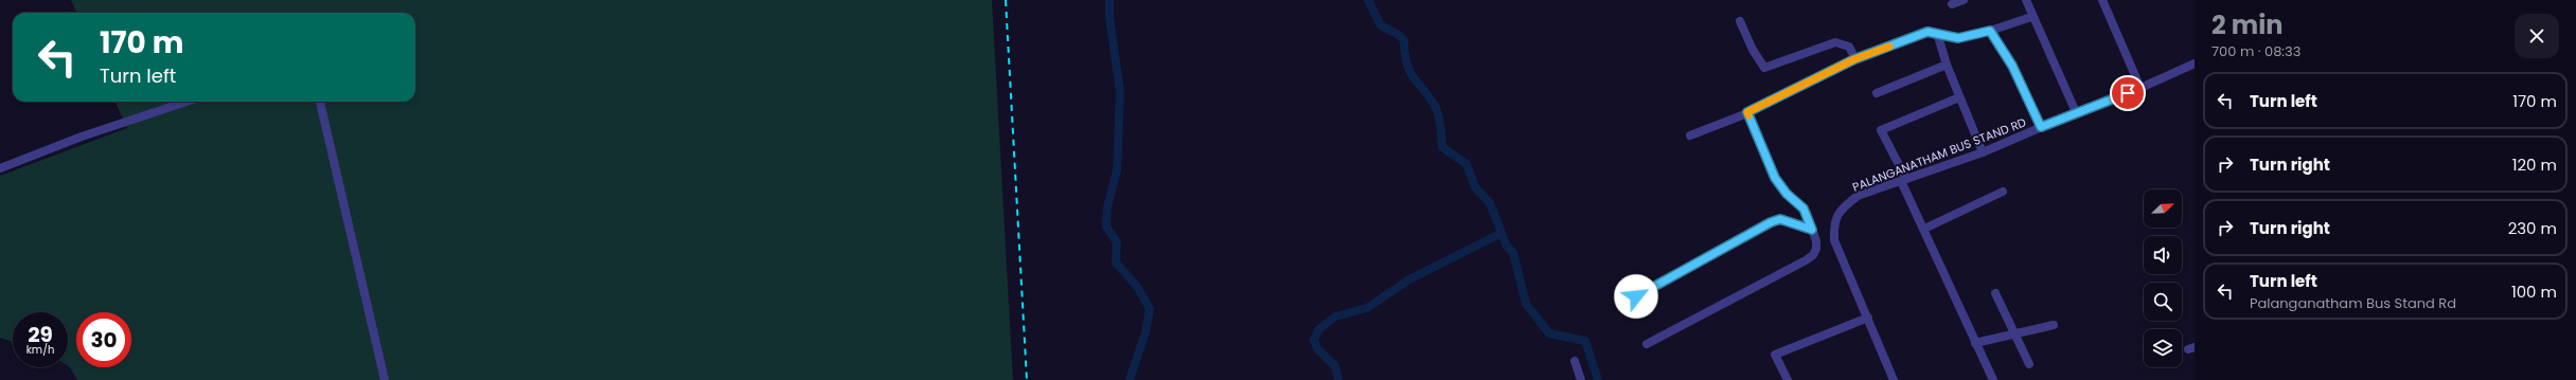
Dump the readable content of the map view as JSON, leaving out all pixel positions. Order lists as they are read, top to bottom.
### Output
{
  "streets": {
    "street": ["PALANGANATHAM BUS STAND RD"]
  },
  "north": "top right",
  "page": {
    "heading": ["2 min", "700 m · 08:33"],
    "turn": ["170 m", "Turn left"],
    "list": [
      {
        "name": "Turn left",
        "value": "170 m"
      },
      {
        "name": "Turn right",
        "value": "120 m"
      },
      {
        "name": "Turn right",
        "value": "230 m"
      },
      {
        "name": "Turn left",
        "note": "Palanganatham Bus Stand Rd",
        "value": "100 m"
      }
    ],
    "speed": "29 km/h",
    "limit": "30"
  }
}
